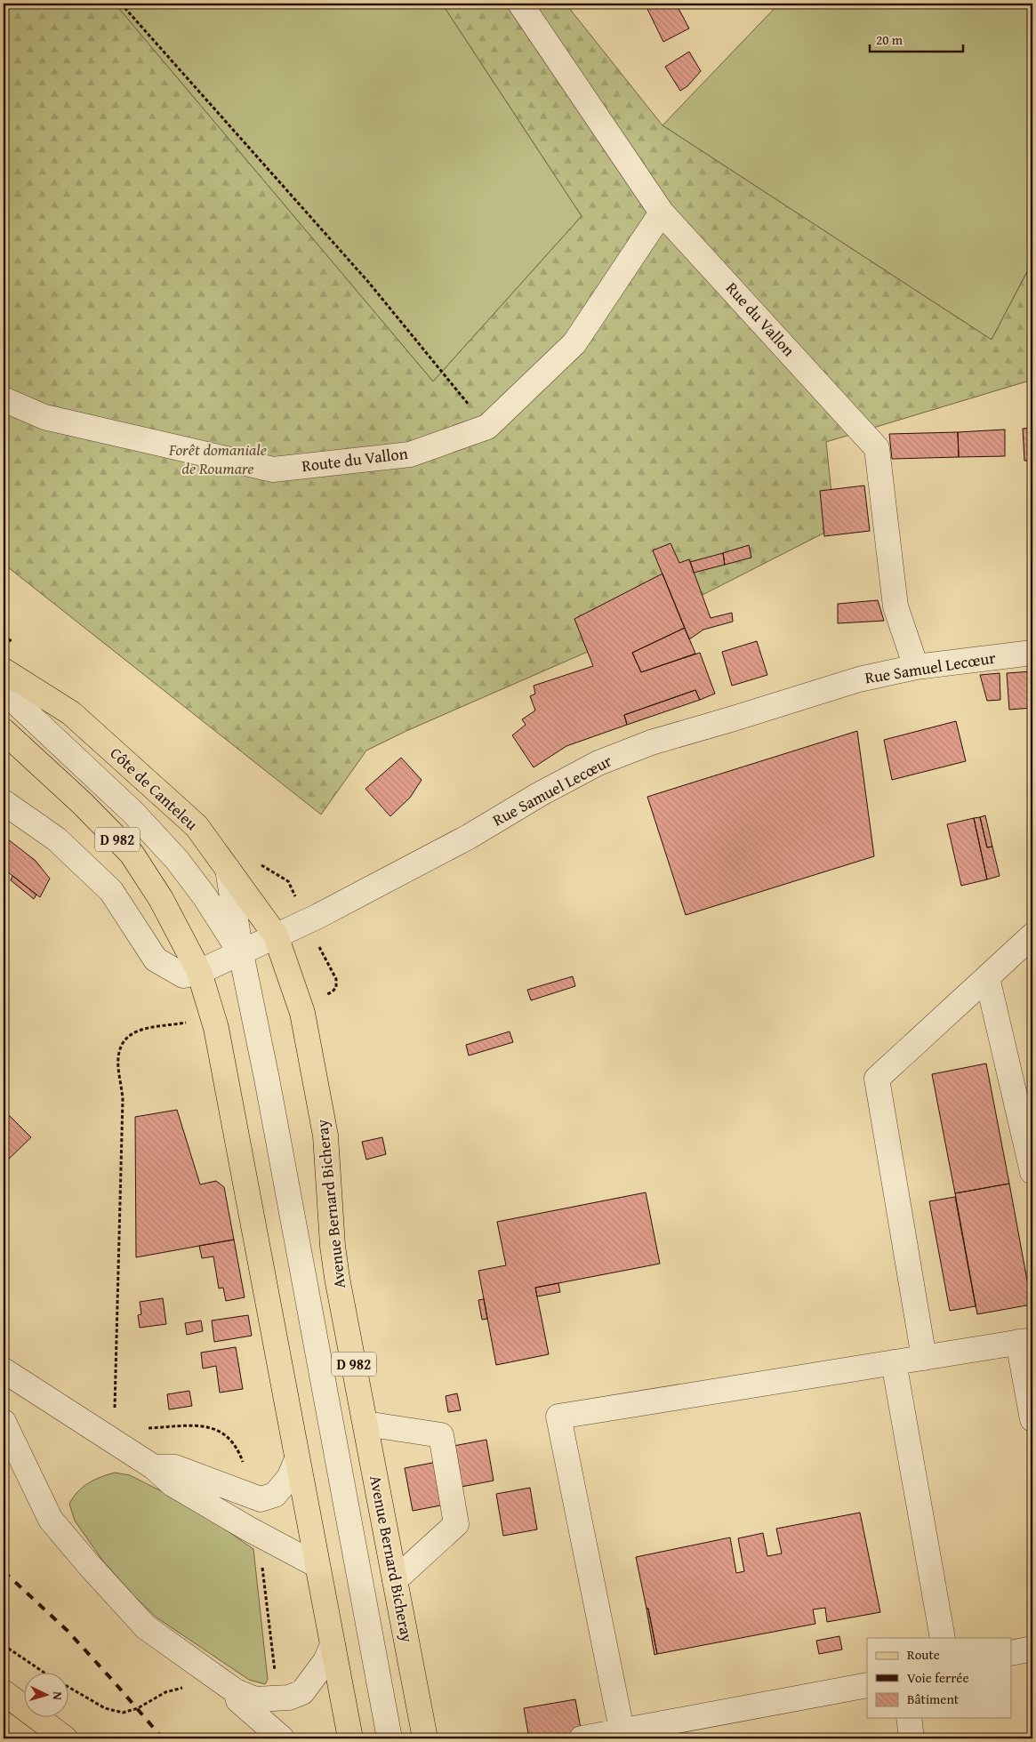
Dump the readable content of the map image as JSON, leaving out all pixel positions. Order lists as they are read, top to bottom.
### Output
{
  "streets": {
    "main road": ["Côte de Canteleu", "D 982", "Avenue Bernard Bicheray"],
    "street": ["Rue du Vallon", "Route du Vallon", "Rue Samuel Lecœur"]
  },
  "crossings": [
    ["Rue du Vallon", "Route du Vallon"],
    ["Rue du Vallon", "Rue Samuel Lecœur"],
    ["Rue Samuel Lecœur", "Côte de Canteleu"],
    ["Rue Samuel Lecœur", "D 982"],
    ["Rue Samuel Lecœur", "Avenue Bernard Bicheray"],
    ["Côte de Canteleu", "Avenue Bernard Bicheray"]
  ],
  "parks": ["Forêt domaniale de Roumare"],
  "legend": ["Route", "Voie ferrée", "Bâtiment"],
  "scale_bar": "20 m",
  "north": "right"
}
